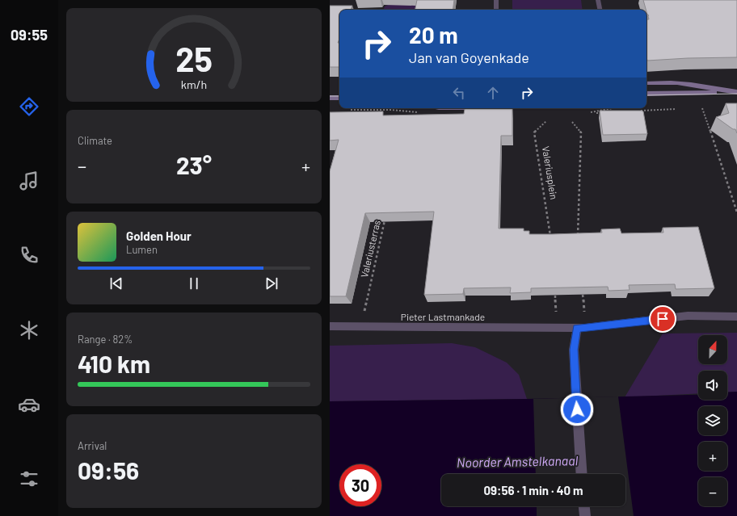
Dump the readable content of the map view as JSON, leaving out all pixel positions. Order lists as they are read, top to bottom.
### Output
{
  "streets": {
    "street": ["Pieter Lastmankade"],
    "path": ["Valeriusplein", "Valeriusterras"]
  },
  "crossings": [
    ["Valeriusterras", "Pieter Lastmankade"]
  ],
  "water": ["Noorder Amstelkanaal"],
  "north": "top",
  "page": {
    "tabs": "09:55",
    "turn": ["20 m", "Jan van Goyenkade"],
    "tile": [
      "Climate",
      ["Range · 82%", "410 km"],
      ["Arrival", "09:56"]
    ],
    "heat": ["−", "23°", "+"],
    "song": ["Golden Hour", "Lumen"],
    "map_buttons": ["+", "−"],
    "limit": "30",
    "trip": "09:56 · 1 min · 40 m",
    "gauge": ["25", "km/h"]
  }
}
